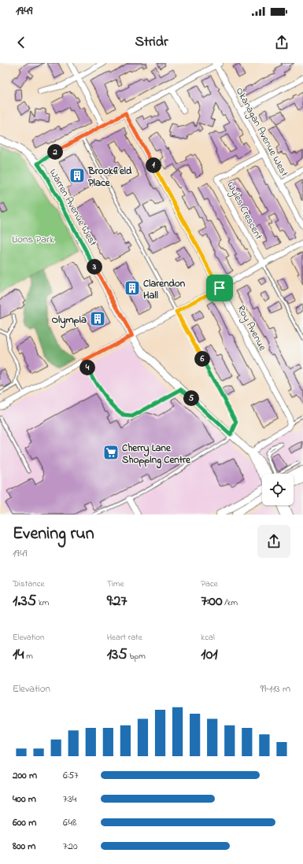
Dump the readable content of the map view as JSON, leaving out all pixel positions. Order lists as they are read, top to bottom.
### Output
{
  "streets": {
    "street": [
      "Okanagan Avenue West",
      "Warren Avenue West",
      "Wyles Crescent",
      "Roy Avenue"
    ]
  },
  "crossings": [
    ["Okanagan Avenue West", "Wyles Crescent"]
  ],
  "parks": ["Lions Park"],
  "places": {
    "building": ["Brookfield Place", "Clarendon Hall", "Olympia"],
    "supermarket": ["Cherry Lane Shopping Centre"]
  },
  "page": {
    "status": "19:49",
    "header": "Stridr",
    "pins": [
      "2",
      "1",
      "3",
      "6",
      "4",
      "5"
    ],
    "heading": ["Evening run", "19:49"],
    "stats": [
      ["Distance", "1.35 km"],
      ["Time", "9:27"],
      ["Pace", "7:00 /km"],
      ["Elevation", "14 m"],
      ["Heart rate", "135 bpm"],
      ["kcal", "101"]
    ],
    "chart": ["Elevation", "99–113 m"],
    "list": [
      {
        "name": "200 m",
        "note": "6:57"
      },
      {
        "name": "400 m",
        "note": "7:34"
      },
      {
        "name": "600 m",
        "note": "6:48"
      },
      {
        "name": "800 m",
        "note": "7:20"
      }
    ]
  }
}
